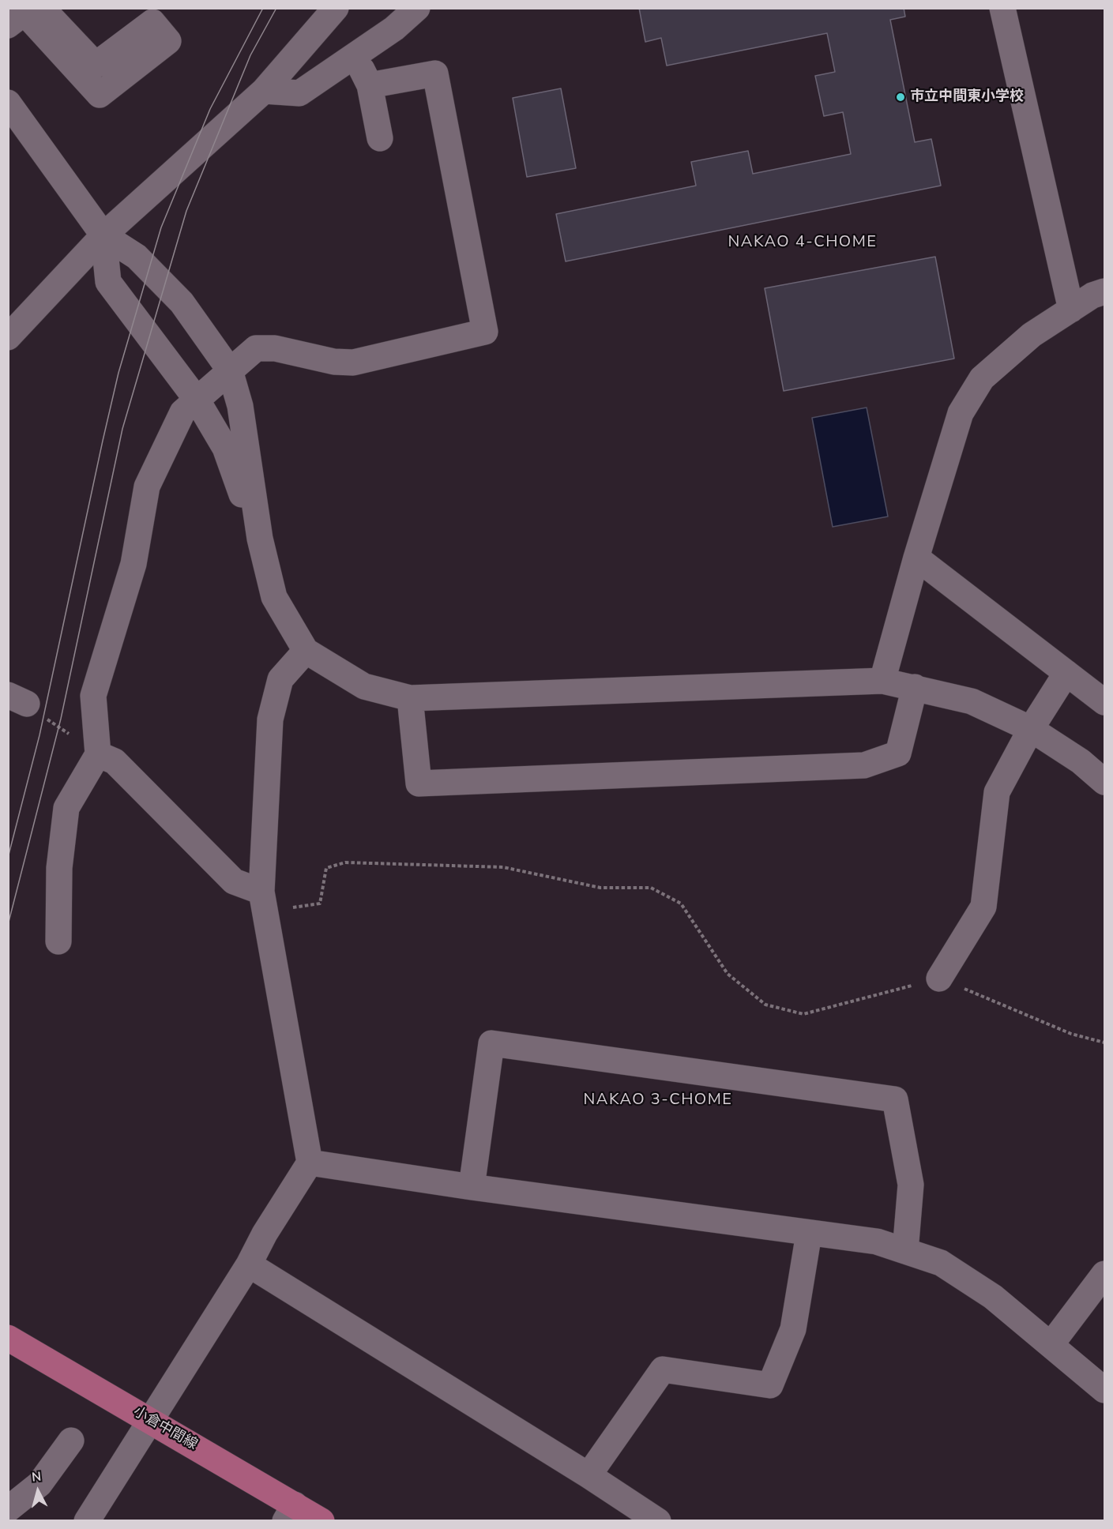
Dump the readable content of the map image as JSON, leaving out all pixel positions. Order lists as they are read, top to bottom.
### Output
{
  "streets": {
    "main road": ["小倉中間線"]
  },
  "districts": ["NAKAO 4-CHOME", "NAKAO 3-CHOME"],
  "places": ["市立中間東小学校"],
  "north": "top"
}
